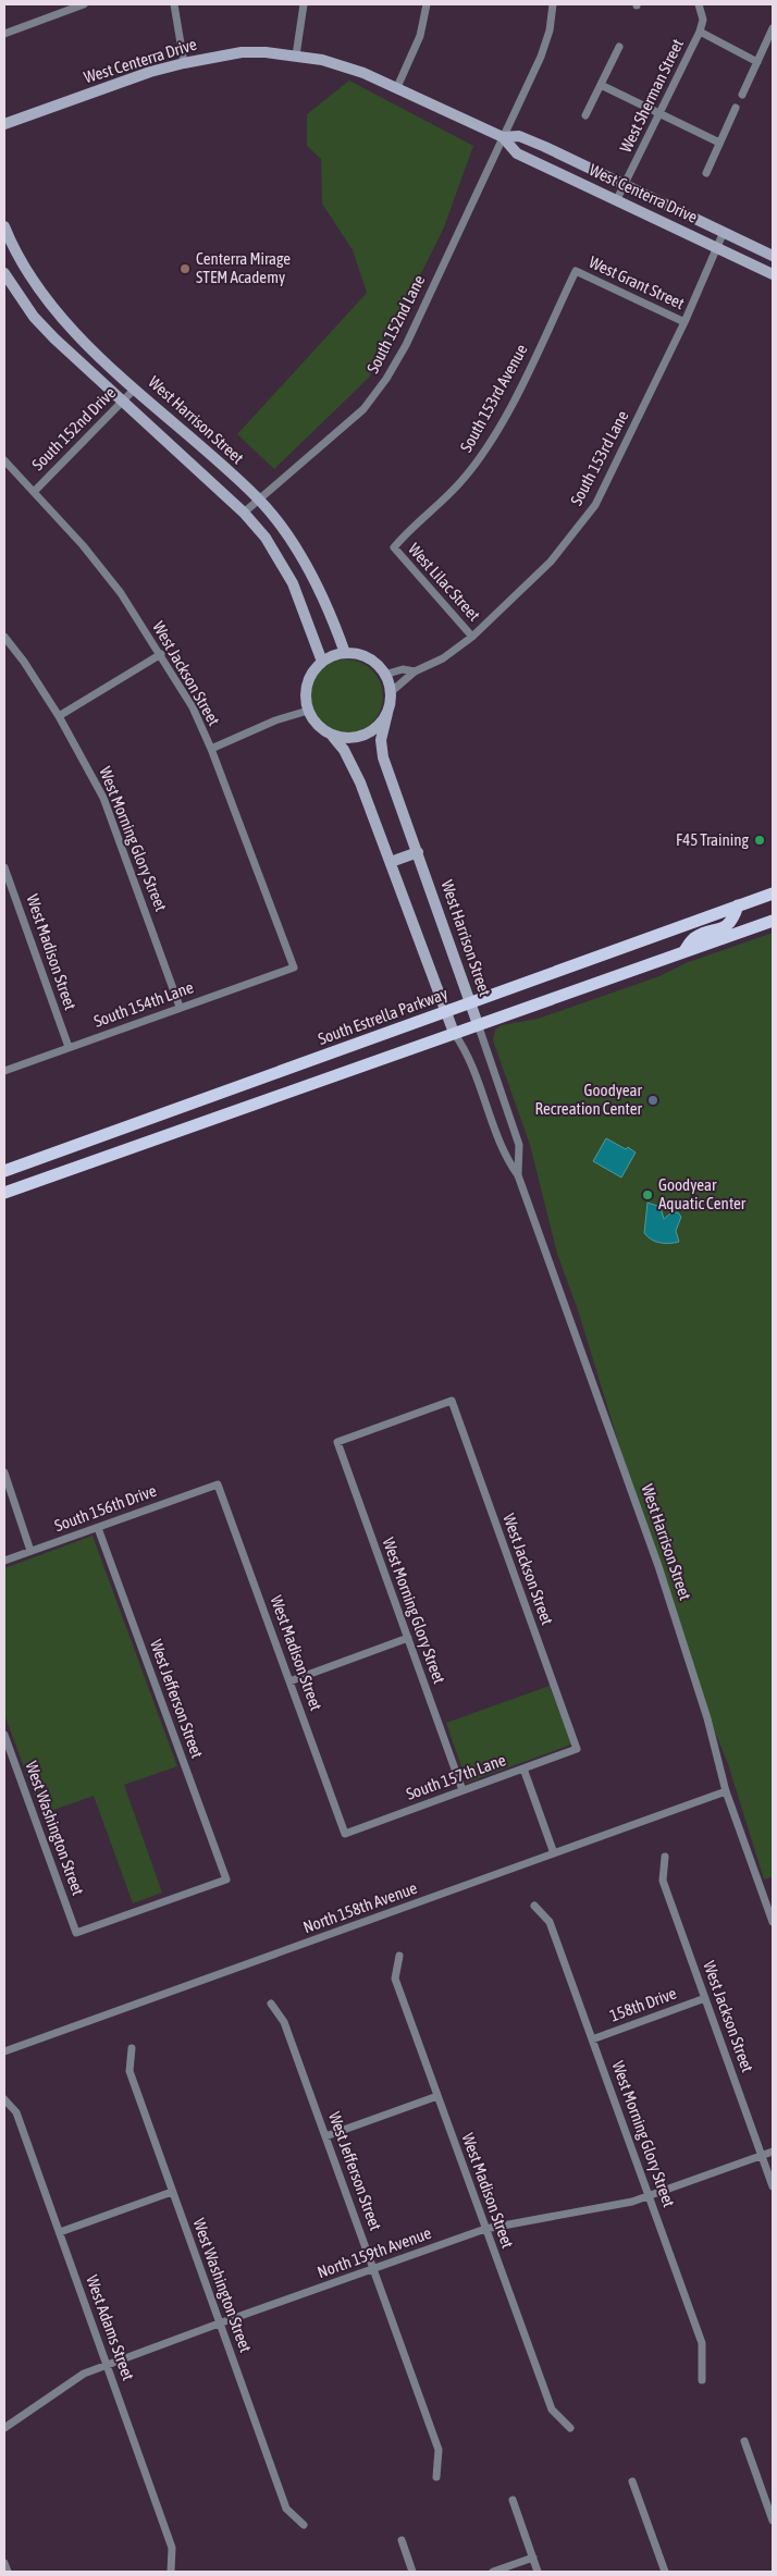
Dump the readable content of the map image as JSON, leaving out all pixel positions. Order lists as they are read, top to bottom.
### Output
{
  "streets": {
    "main road": ["South Estrella Parkway"],
    "street": [
      "West Centerra Drive",
      "West Sherman Street",
      "West Grant Street",
      "South 152nd Lane",
      "South 153rd Avenue",
      "West Harrison Street",
      "South 152nd Drive",
      "South 153rd Lane",
      "West Lilac Street",
      "West Jackson Street",
      "West Morning Glory Street",
      "West Madison Street",
      "South 154th Lane",
      "South 156th Drive",
      "West Jefferson Street",
      "South 157th Lane",
      "West Washington Street",
      "North 158th Avenue",
      "158th Drive",
      "North 159th Avenue",
      "West Adams Street"
    ]
  },
  "crossings": [
    ["West Centerra Drive", "West Sherman Street"],
    ["West Centerra Drive", "South 152nd Lane"],
    ["West Centerra Drive", "South 153rd Lane"],
    ["West Grant Street", "South 153rd Avenue"],
    ["West Grant Street", "South 153rd Lane"],
    ["South 152nd Lane", "West Harrison Street"],
    ["South 153rd Avenue", "West Lilac Street"],
    ["West Harrison Street", "South 152nd Drive"],
    ["West Harrison Street", "South 153rd Lane"],
    ["West Harrison Street", "South Estrella Parkway"],
    ["West Harrison Street", "North 158th Avenue"],
    ["South 152nd Drive", "West Jackson Street"],
    ["South 153rd Lane", "West Lilac Street"],
    ["West Jackson Street", "West Morning Glory Street"],
    ["West Jackson Street", "South 154th Lane"],
    ["West Jackson Street", "South 157th Lane"],
    ["West Jackson Street", "158th Drive"],
    ["West Jackson Street", "North 159th Avenue"],
    ["West Morning Glory Street", "South 154th Lane"],
    ["West Morning Glory Street", "South 157th Lane"],
    ["West Morning Glory Street", "158th Drive"],
    ["West Morning Glory Street", "North 159th Avenue"],
    ["West Madison Street", "South 154th Lane"],
    ["West Madison Street", "South 156th Drive"],
    ["West Madison Street", "South 157th Lane"],
    ["West Madison Street", "North 159th Avenue"],
    ["South 156th Drive", "West Jefferson Street"],
    ["West Jefferson Street", "West Washington Street"],
    ["West Jefferson Street", "North 159th Avenue"],
    ["West Washington Street", "North 159th Avenue"],
    ["North 159th Avenue", "West Adams Street"]
  ],
  "places": [
    "Centerra Mirage STEM Academy",
    "F45 Training",
    "Goodyear Recreation Center",
    "Goodyear Aquatic Center"
  ]
}
